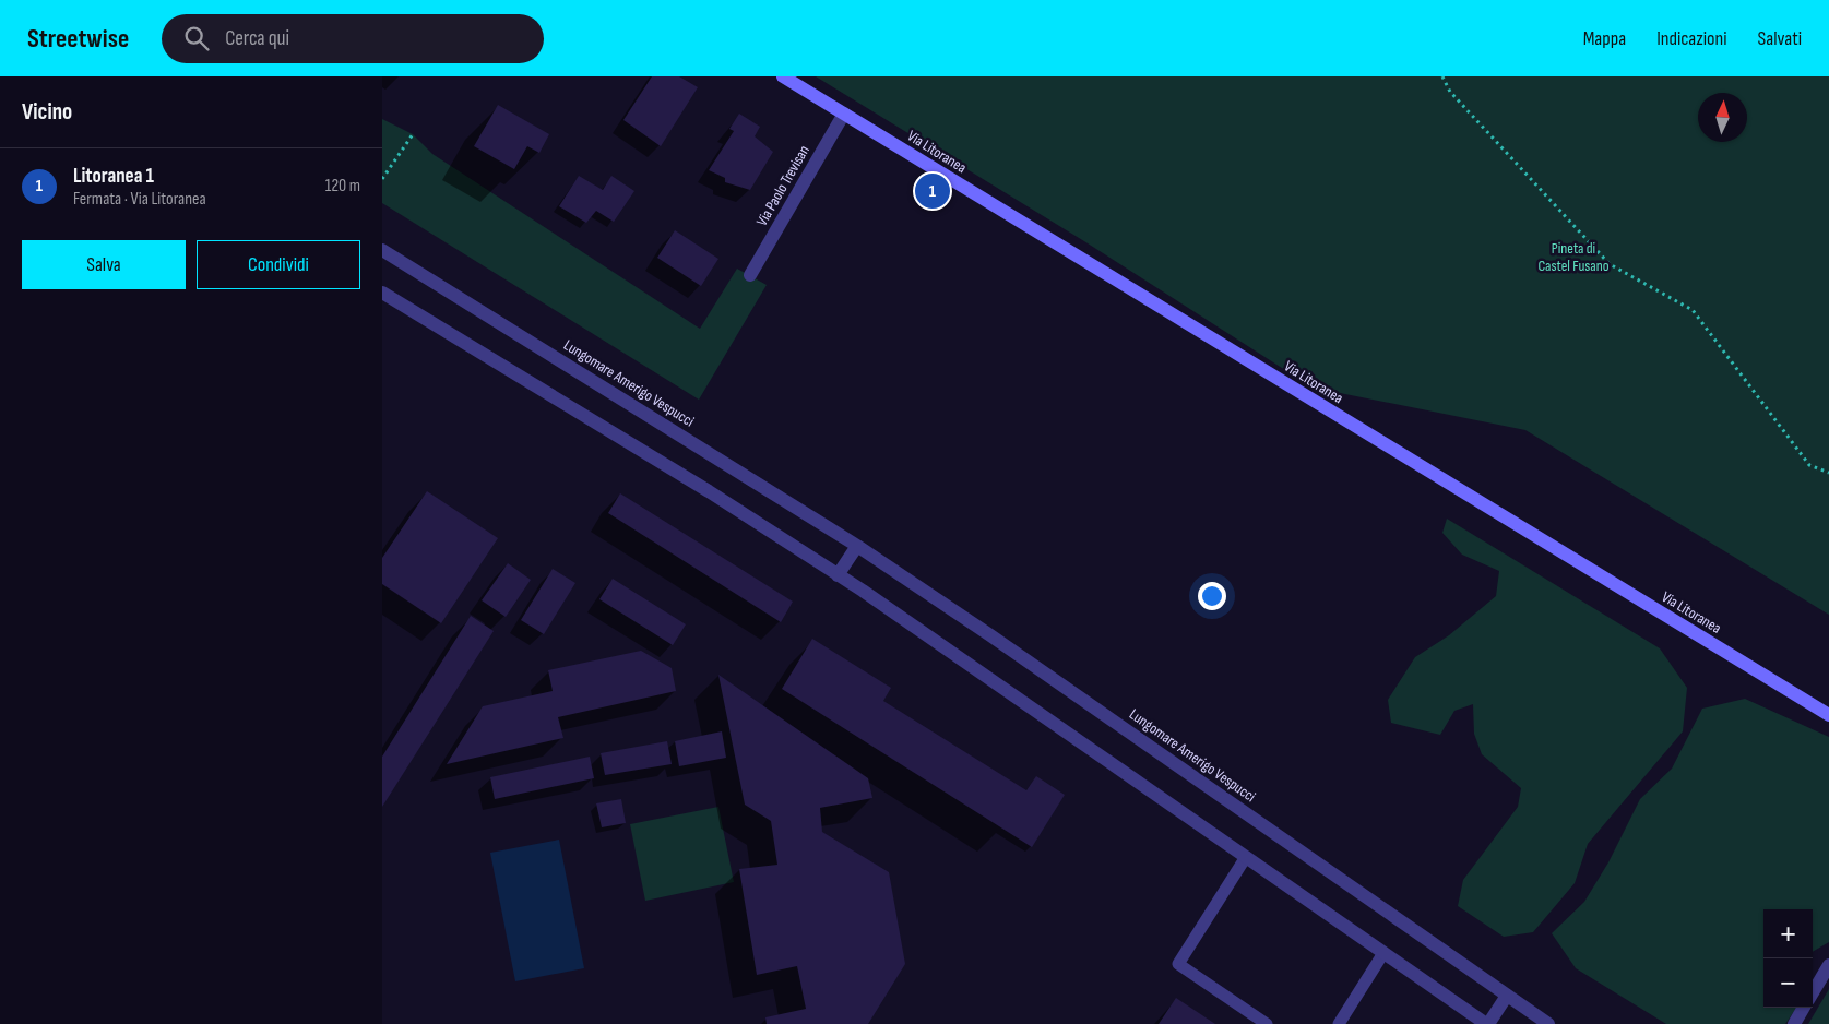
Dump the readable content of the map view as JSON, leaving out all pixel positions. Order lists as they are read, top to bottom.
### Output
{
  "streets": {
    "main road": ["Via Litoranea"],
    "street": ["Via Paolo Trevisan", "Lungomare Amerigo Vespucci"]
  },
  "crossings": [
    ["Via Litoranea", "Via Paolo Trevisan"]
  ],
  "parks": ["Pineta di Castel Fusano"],
  "north": "top",
  "page": {
    "header": "Streetwise",
    "search": "Cerca qui",
    "nav": ["Mappa", "Indicazioni", "Salvati"],
    "heading": "Vicino",
    "list": [
      {
        "mark": "1",
        "name": "Litoranea 1",
        "note": "Fermata · Via Litoranea",
        "value": "120 m"
      }
    ],
    "pins": "1",
    "buttons": ["Salva", "Condividi"],
    "map_buttons": ["+", "−"]
  }
}
